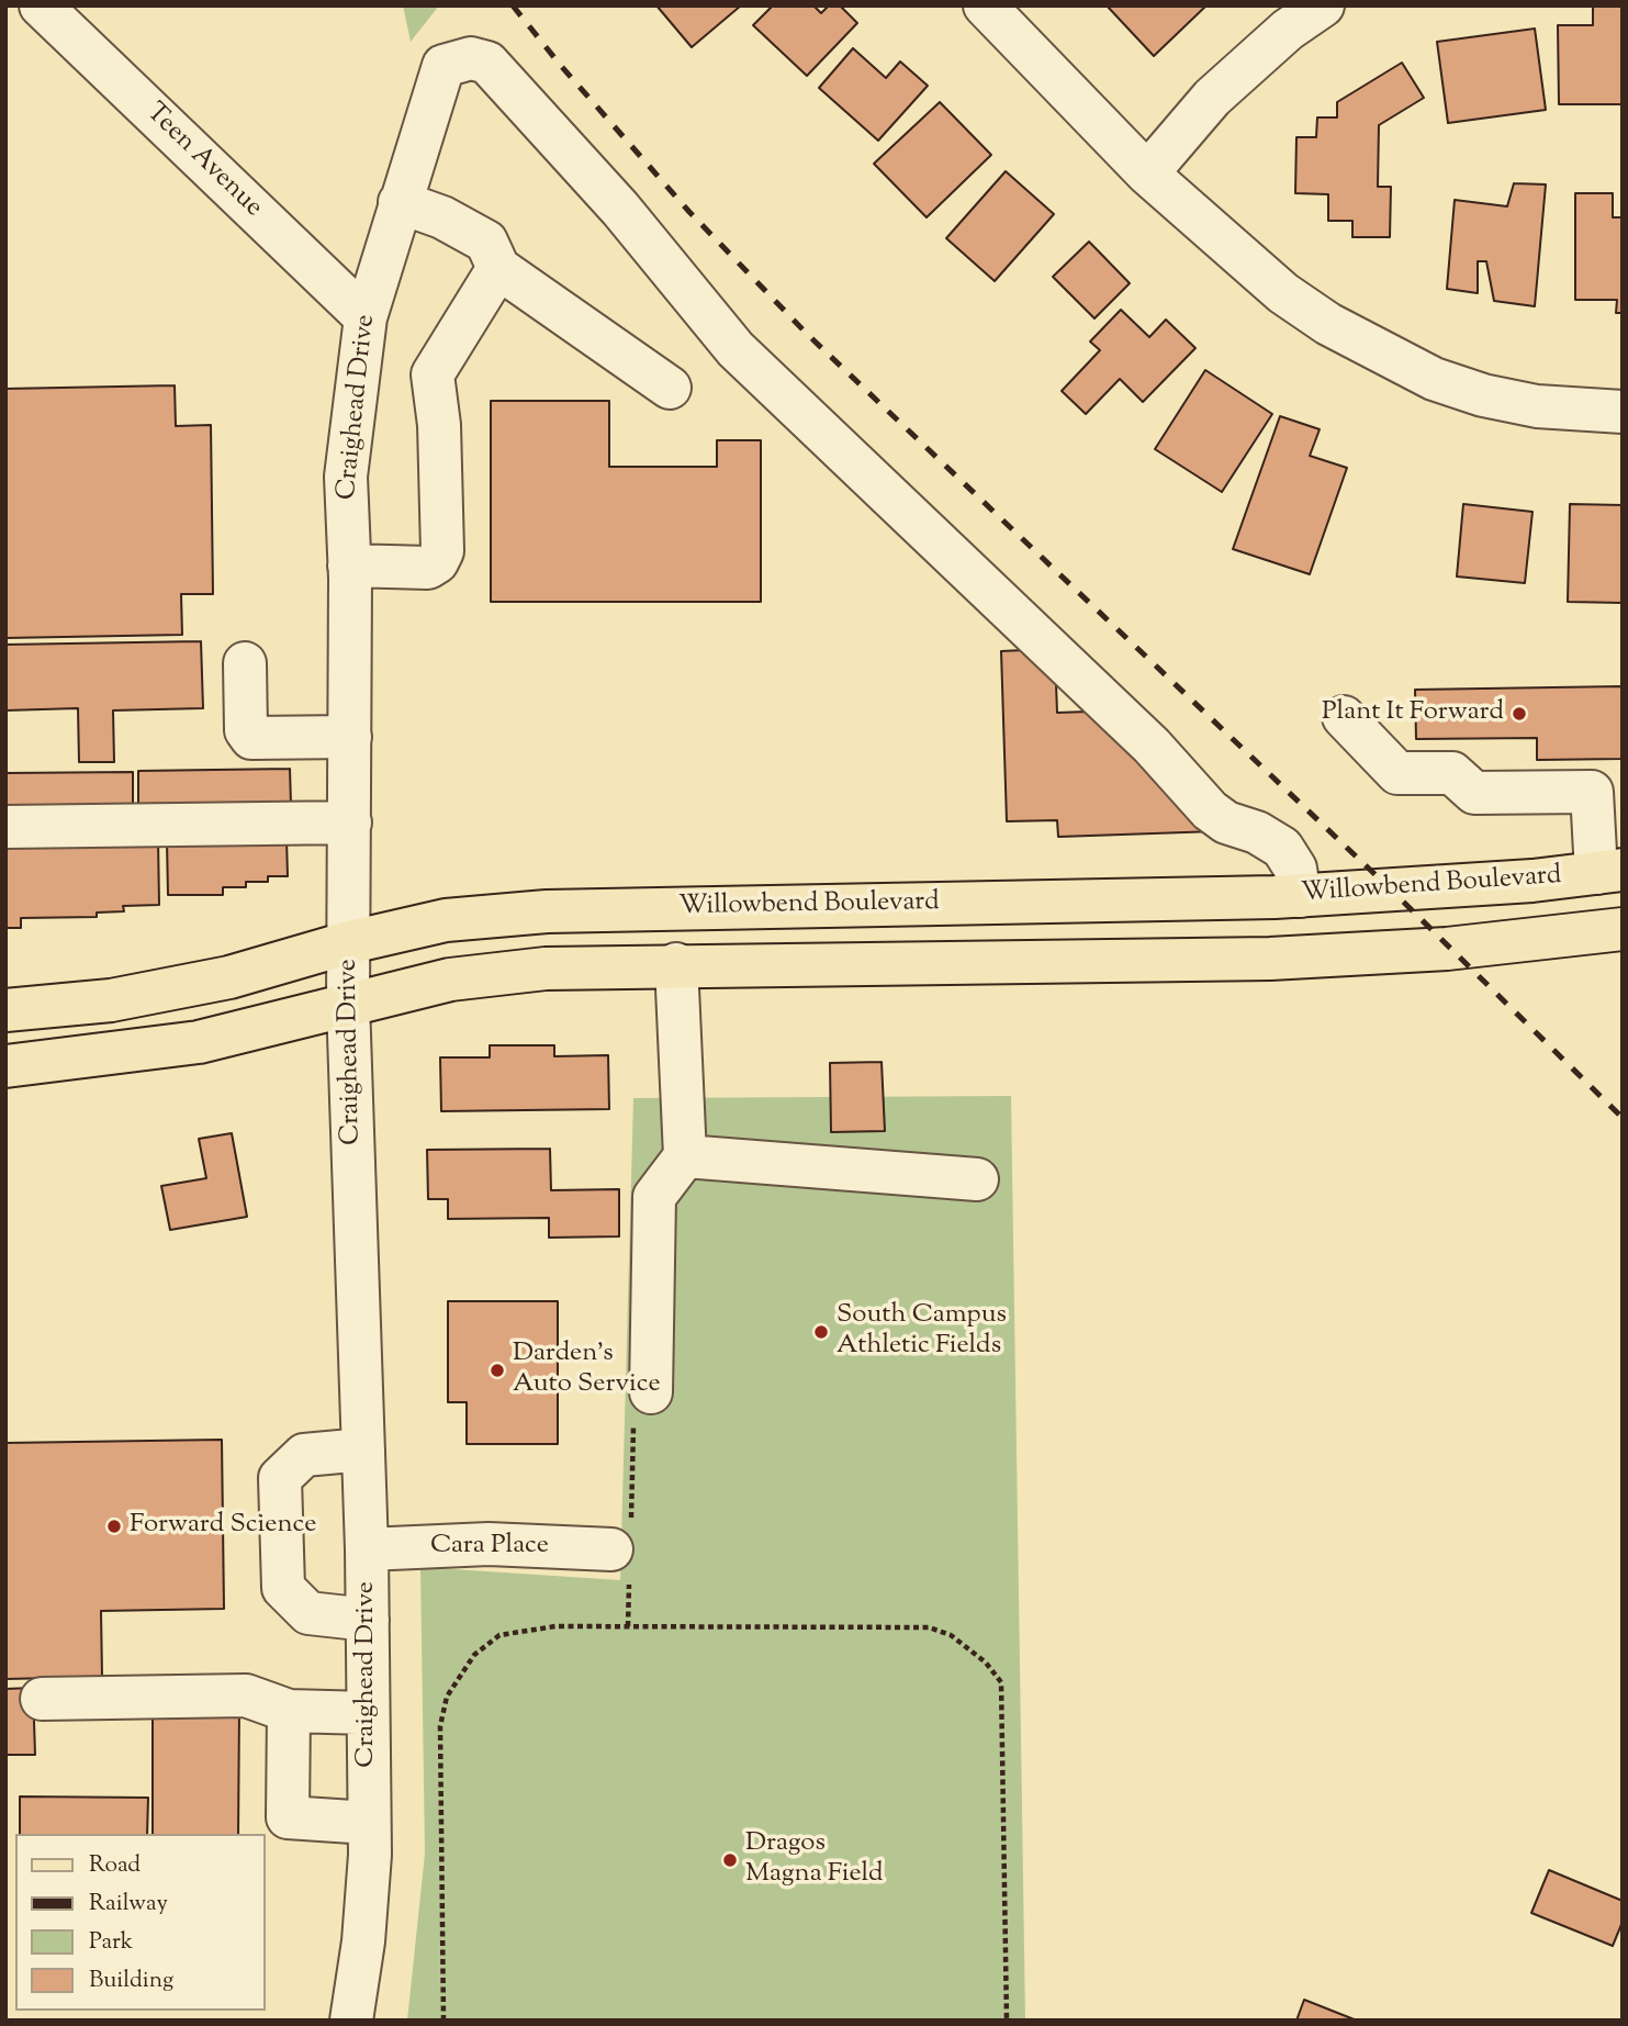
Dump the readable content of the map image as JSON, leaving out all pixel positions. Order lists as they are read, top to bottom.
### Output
{
  "streets": {
    "main road": ["Willowbend Boulevard"],
    "street": ["Teen Avenue", "Craighead Drive", "Cara Place"]
  },
  "crossings": [
    ["Teen Avenue", "Craighead Drive"],
    ["Craighead Drive", "Willowbend Boulevard"],
    ["Craighead Drive", "Cara Place"]
  ],
  "places": [
    "Plant It Forward",
    "South Campus Athletic Fields",
    "Darden's Auto Service",
    "Forward Science",
    "Dragos Magna Field"
  ],
  "legend": [
    "Road",
    "Railway",
    "Park",
    "Building"
  ]
}
